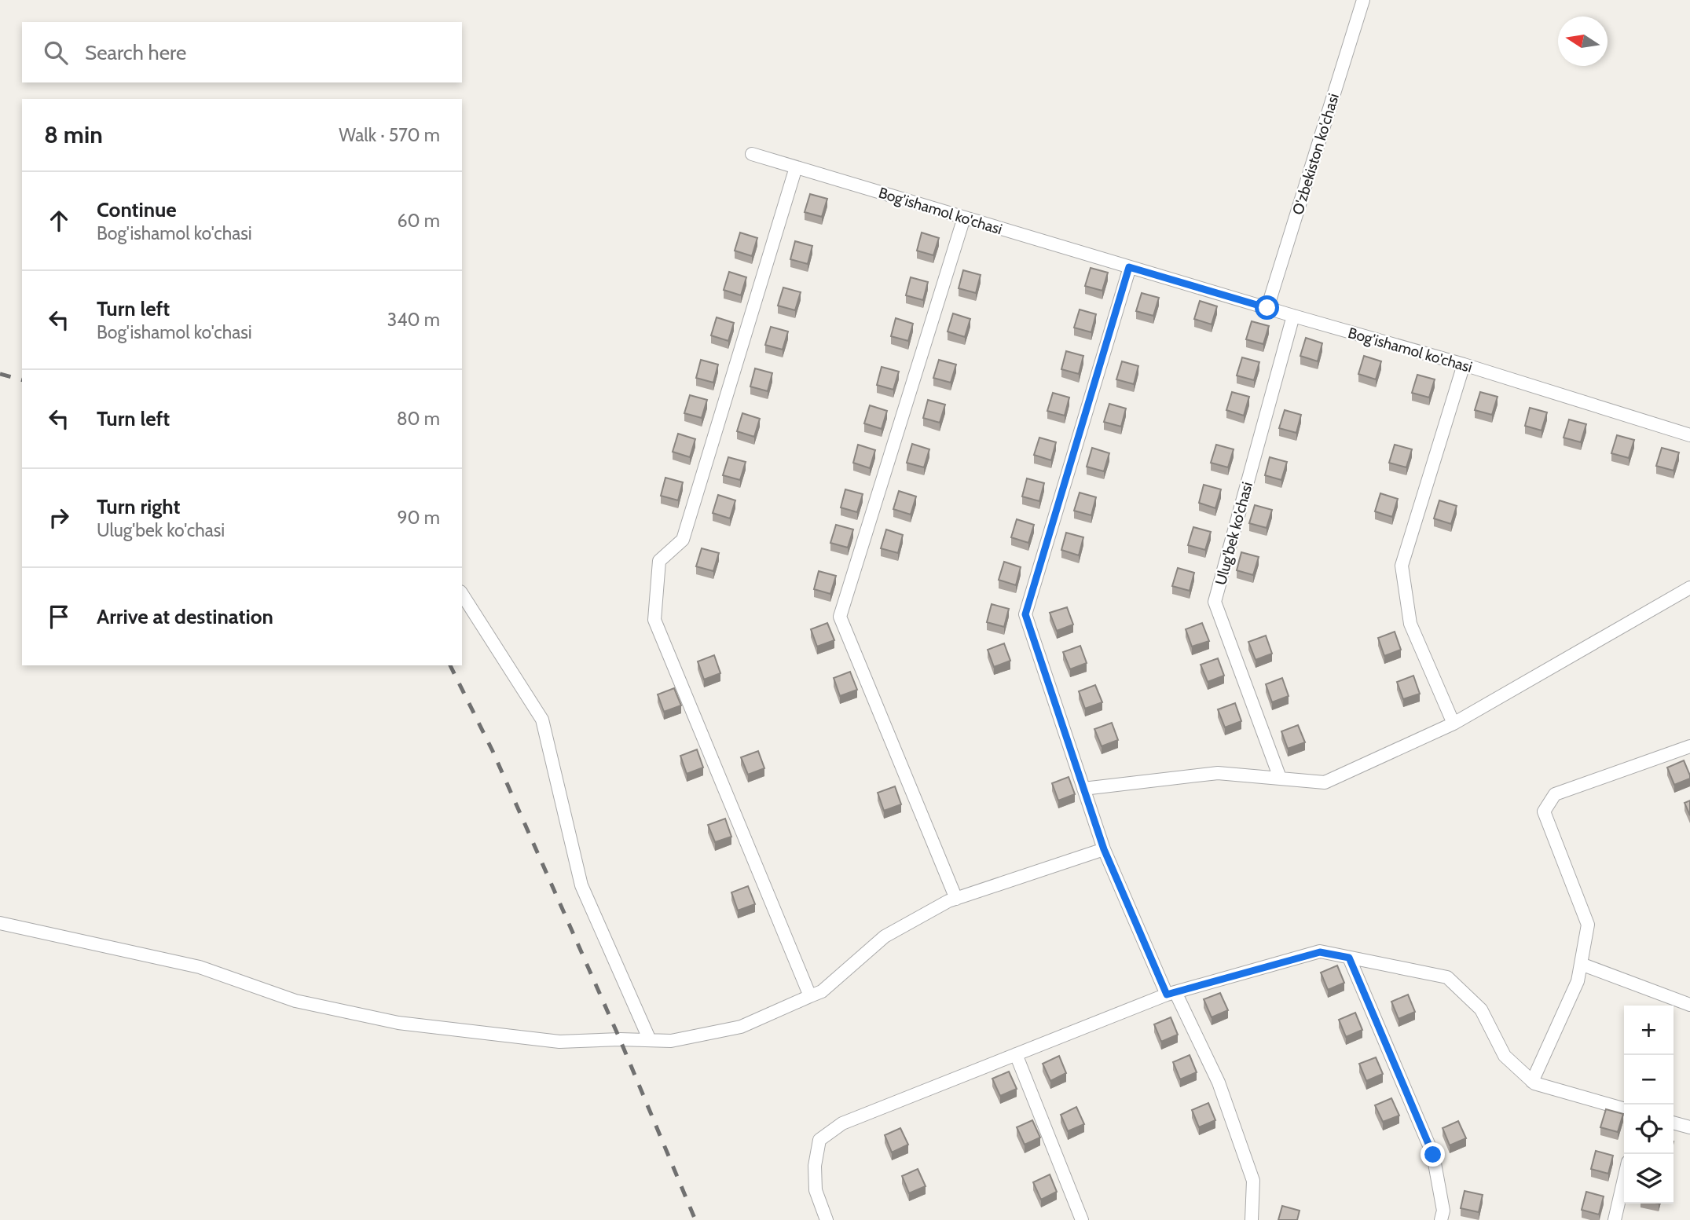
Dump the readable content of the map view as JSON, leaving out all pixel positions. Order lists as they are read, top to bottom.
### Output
{
  "streets": {
    "street": ["O'zbekiston ko'chasi", "Bog'ishamol ko'chasi", "Ulug'bek ko'chasi"]
  },
  "crossings": [
    ["O'zbekiston ko'chasi", "Bog'ishamol ko'chasi"],
    ["Bog'ishamol ko'chasi", "Ulug'bek ko'chasi"]
  ],
  "north": "left",
  "page": {
    "search": "Search here",
    "heading": ["8 min", "Walk · 570 m"],
    "list": [
      ["Continue", "Bog'ishamol ko'chasi", "60 m"],
      ["Turn left", "Bog'ishamol ko'chasi", "340 m"],
      ["Turn left", "80 m"],
      ["Turn right", "Ulug'bek ko'chasi", "90 m"],
      "Arrive at destination"
    ],
    "map_buttons": ["+", "−"]
  }
}
